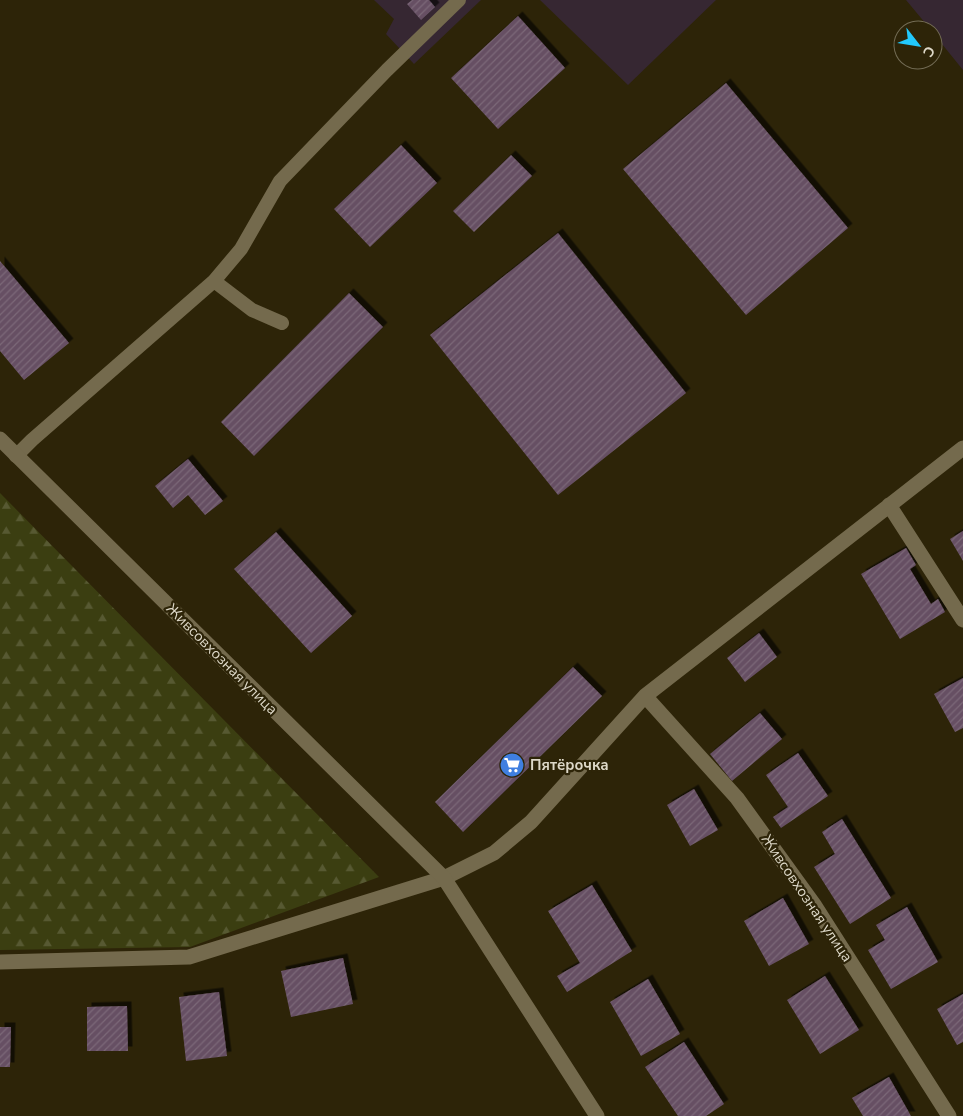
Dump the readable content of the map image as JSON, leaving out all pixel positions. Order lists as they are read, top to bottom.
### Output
{
  "streets": {
    "street": ["Живсовхозная улица"]
  },
  "places": {
    "supermarket": ["Пятёрочка"]
  },
  "north": "bottom right"
}
